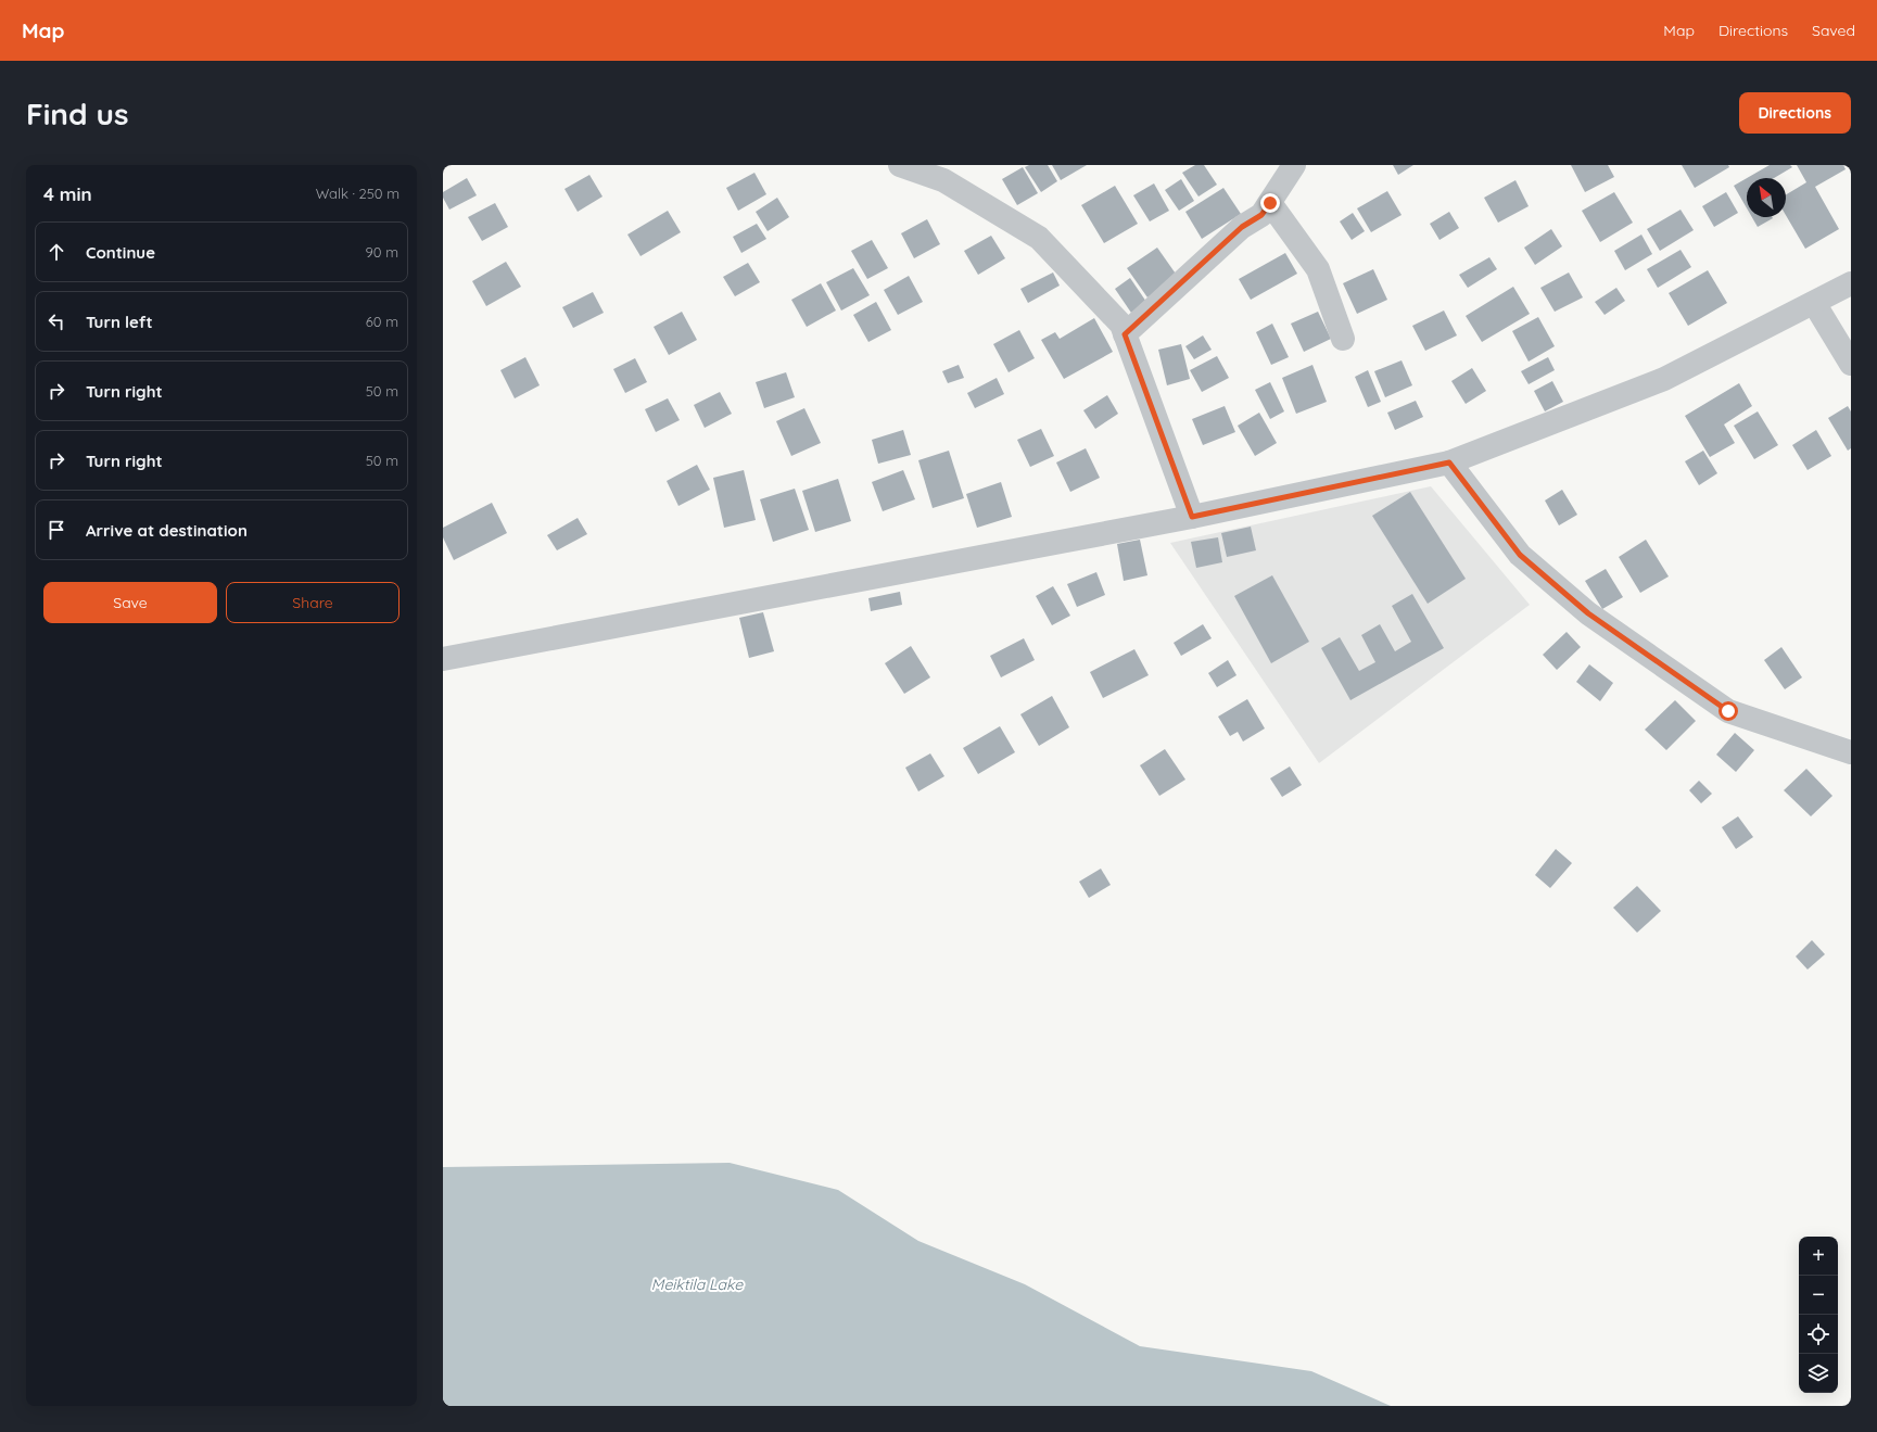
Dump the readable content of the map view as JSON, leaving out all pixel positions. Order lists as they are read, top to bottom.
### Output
{
  "water": ["Meiktila Lake"],
  "north": "top left",
  "page": {
    "header": "Map",
    "nav": ["Map", "Directions", "Saved"],
    "buttons": [
      "Directions",
      ["Save", "Share"]
    ],
    "title": "Find us",
    "heading": ["4 min", "Walk · 250 m"],
    "list": [
      ["Continue", "90 m"],
      ["Turn left", "60 m"],
      ["Turn right", "50 m"],
      ["Turn right", "50 m"],
      "Arrive at destination"
    ],
    "map_buttons": ["+", "−"]
  }
}
